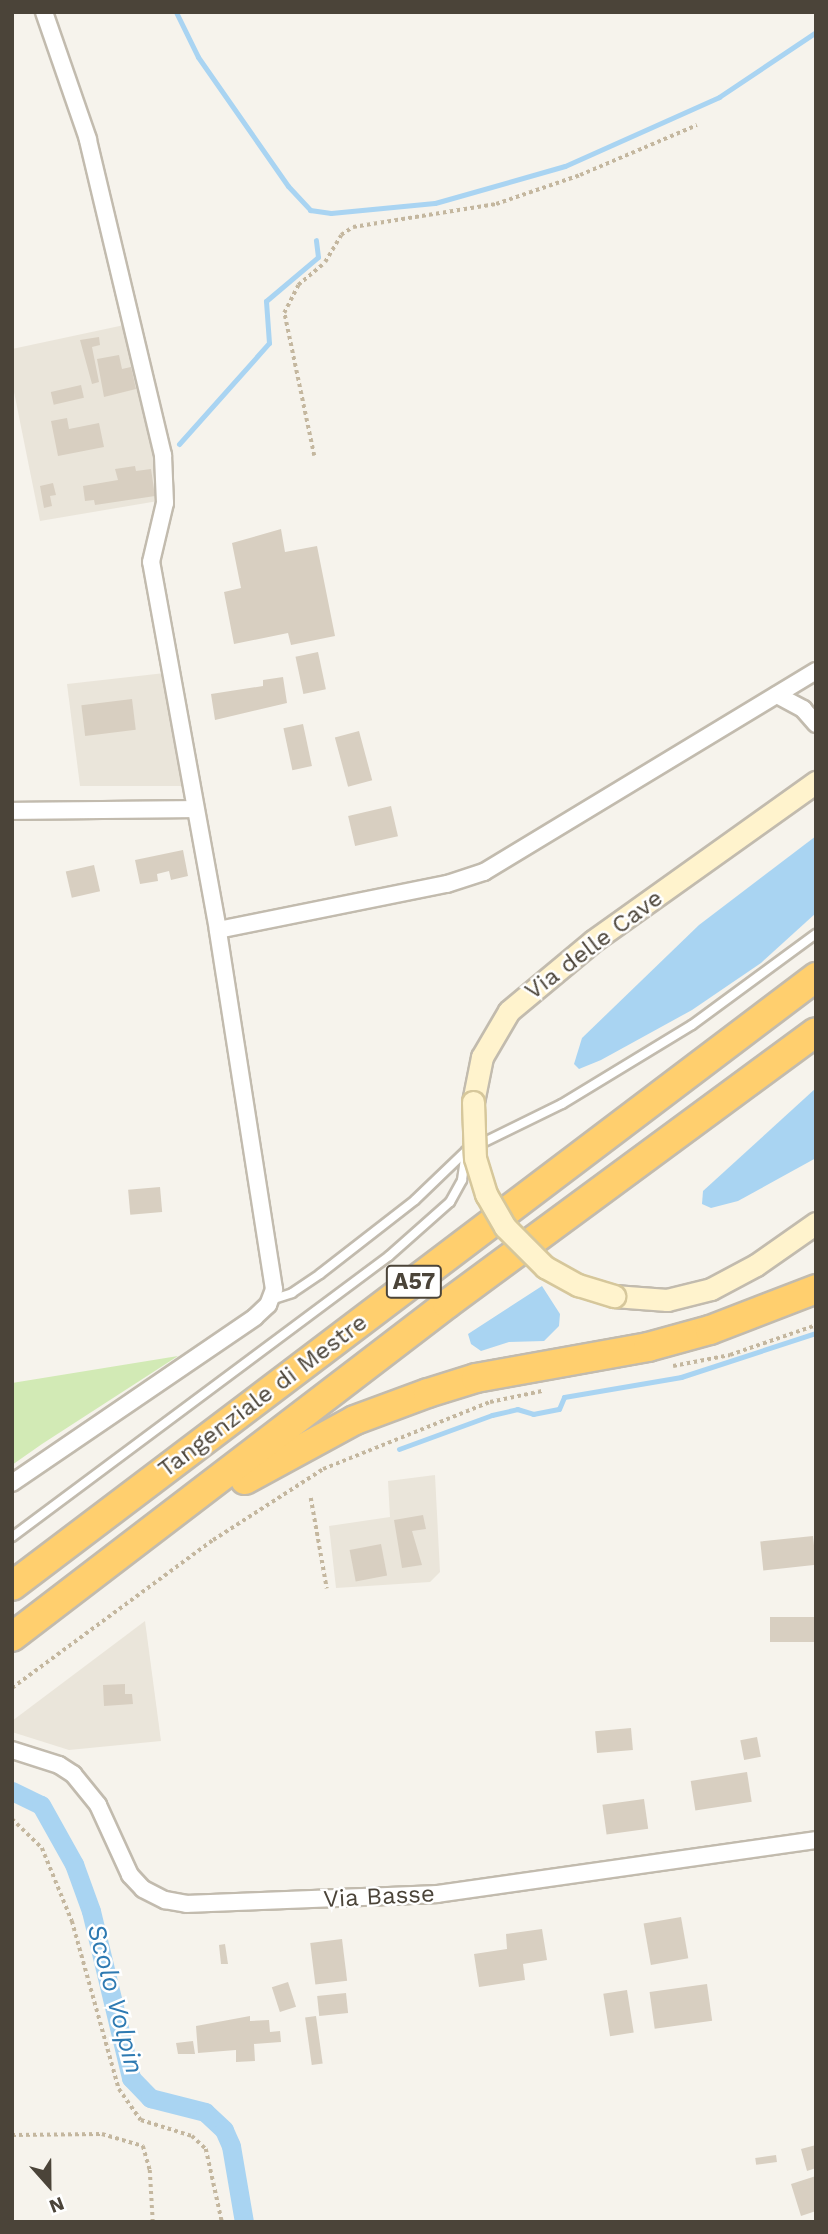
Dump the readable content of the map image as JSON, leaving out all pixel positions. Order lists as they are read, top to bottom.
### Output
{
  "streets": {
    "highway": ["A57", "Tangenziale di Mestre"],
    "main road": ["Via delle Cave"],
    "street": ["Via Basse"]
  },
  "water": ["Scolo Volpin"],
  "north": "bottom"
}
